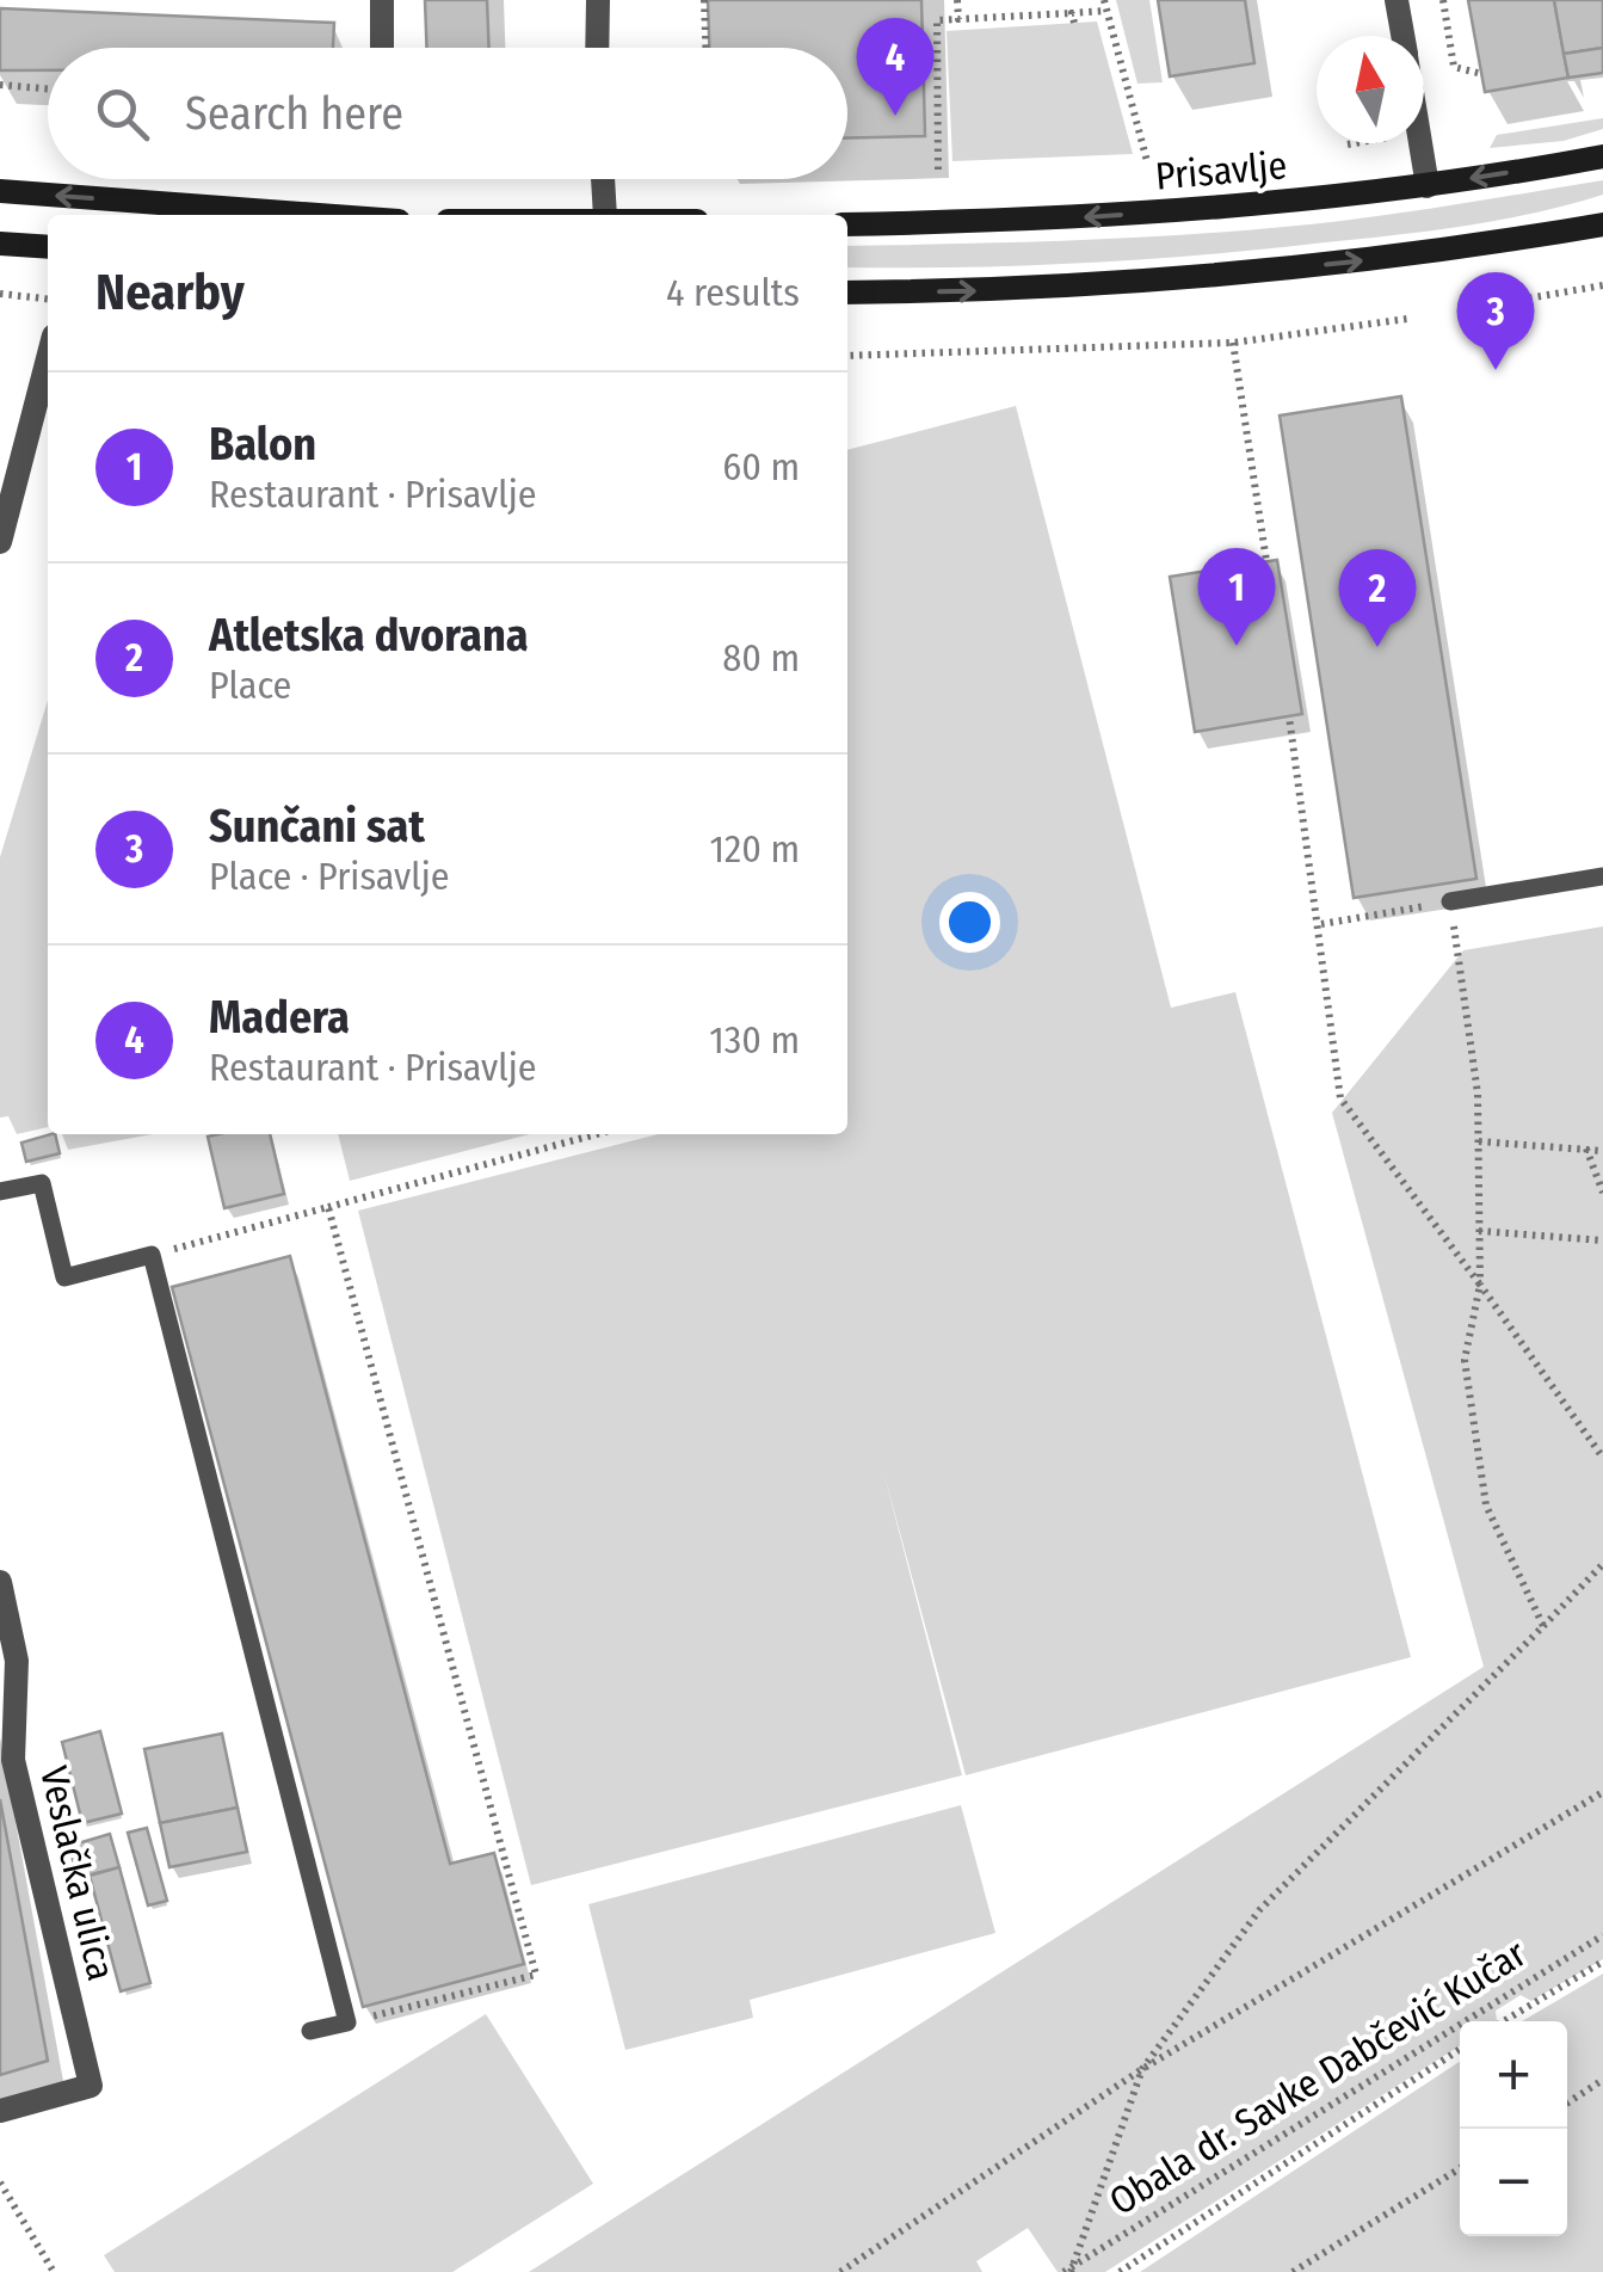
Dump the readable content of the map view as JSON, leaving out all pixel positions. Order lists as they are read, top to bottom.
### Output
{
  "streets": {
    "street": ["Prisavlje", "Veslačka ulica"],
    "path": ["Obala dr. Savke Dabčević Kučar"]
  },
  "north": "top",
  "page": {
    "pins": [
      "4",
      "3",
      "1",
      "2"
    ],
    "search": "Search here",
    "heading": ["Nearby", "4 results"],
    "list": [
      {
        "mark": "1",
        "name": "Balon",
        "note": "Restaurant · Prisavlje",
        "value": "60 m"
      },
      {
        "mark": "2",
        "name": "Atletska dvorana",
        "note": "Place",
        "value": "80 m"
      },
      {
        "mark": "3",
        "name": "Sunčani sat",
        "note": "Place · Prisavlje",
        "value": "120 m"
      },
      {
        "mark": "4",
        "name": "Madera",
        "note": "Restaurant · Prisavlje",
        "value": "130 m"
      }
    ],
    "map_buttons": ["+", "−"]
  }
}
